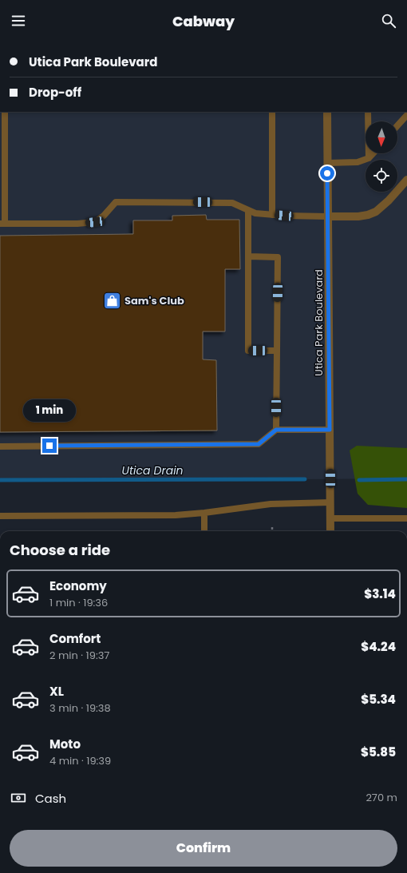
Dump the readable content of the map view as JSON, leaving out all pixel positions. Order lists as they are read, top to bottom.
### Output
{
  "streets": {
    "street": ["Utica Park Boulevard"]
  },
  "water": ["Utica Drain"],
  "places": {
    "shop": ["Sam's Club"]
  },
  "north": "bottom",
  "page": {
    "header": "Cabway",
    "banner": ["Utica Park Boulevard", "Drop-off"],
    "bubble": "1 min",
    "heading": "Choose a ride",
    "list": [
      {
        "name": "Economy",
        "note": "1 min · 19:36",
        "value": "$3.14"
      },
      {
        "name": "Comfort",
        "note": "2 min · 19:37",
        "value": "$4.24"
      },
      {
        "name": "XL",
        "note": "3 min · 19:38",
        "value": "$5.34"
      },
      {
        "name": "Moto",
        "note": "4 min · 19:39",
        "value": "$5.85"
      }
    ],
    "pay": ["Cash", "270 m"],
    "buttons": "Confirm"
  }
}
